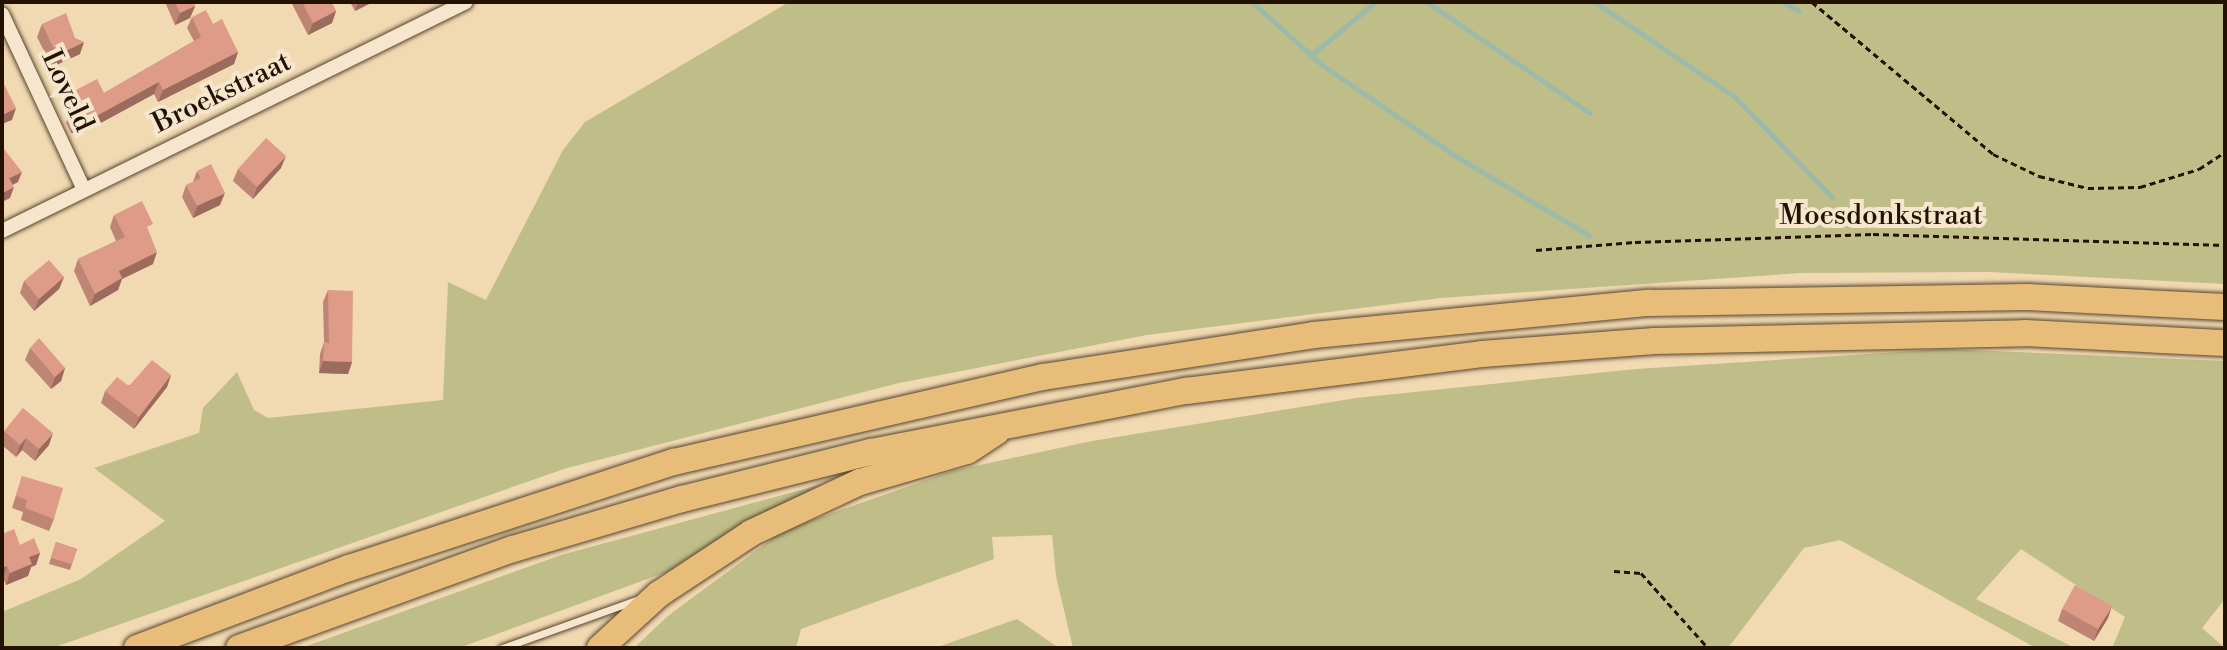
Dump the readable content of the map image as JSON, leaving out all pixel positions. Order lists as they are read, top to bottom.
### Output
{
  "streets": {
    "street": ["Loveld", "Broekstraat"],
    "path": ["Moesdonkstraat"]
  },
  "crossings": [
    ["Loveld", "Broekstraat"]
  ]
}
